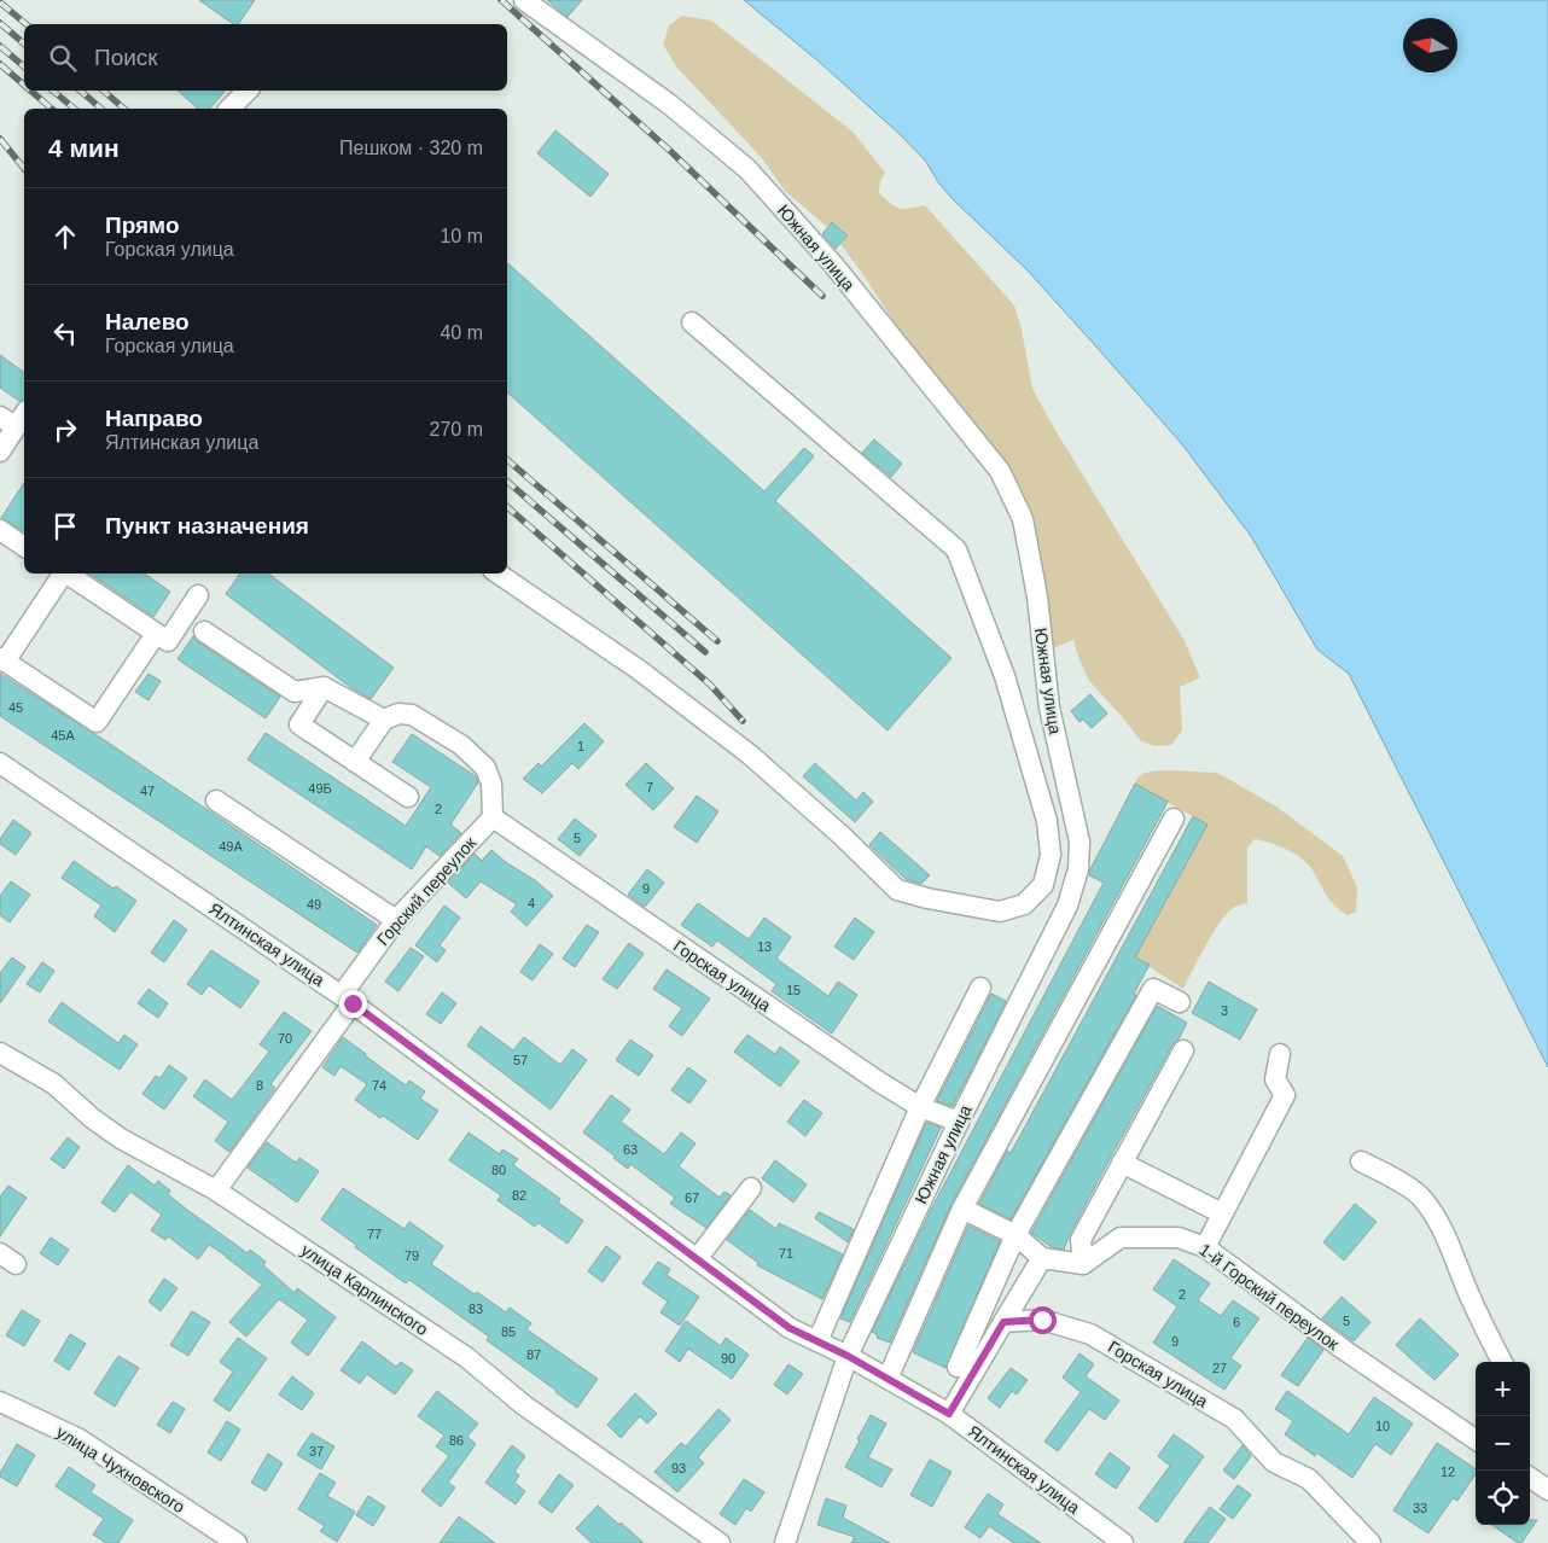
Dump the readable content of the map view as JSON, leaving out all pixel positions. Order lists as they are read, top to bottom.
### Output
{
  "streets": {
    "street": [
      "Южная улица",
      "Горский переулок",
      "Ялтинская улица",
      "Горская улица",
      "улица Карпинского",
      "1-й Горский переулок",
      "улица Чухновского"
    ]
  },
  "crossings": [
    ["Южная улица", "Ялтинская улица"],
    ["Южная улица", "Горская улица"],
    ["Горский переулок", "Ялтинская улица"],
    ["Горский переулок", "Горская улица"],
    ["Горский переулок", "улица Карпинского"]
  ],
  "house_numbers": [
    "45",
    "45А",
    "1",
    "7",
    "49Б",
    "47",
    "2",
    "5",
    "49А",
    "9",
    "4",
    "49",
    "13",
    "15",
    "3",
    "70",
    "57",
    "8",
    "74",
    "63",
    "80",
    "82",
    "67",
    "77",
    "71",
    "79",
    "2",
    "83",
    "5",
    "6",
    "85",
    "9",
    "87",
    "90",
    "27",
    "10",
    "86",
    "37",
    "93",
    "12",
    "33"
  ],
  "north": "left",
  "page": {
    "search": "Поиск",
    "heading": ["4 мин", "Пешком · 320 m"],
    "list": [
      ["Прямо", "Горская улица", "10 m"],
      ["Налево", "Горская улица", "40 m"],
      ["Направо", "Ялтинская улица", "270 m"],
      "Пункт назначения"
    ],
    "map_buttons": ["+", "−"]
  }
}
